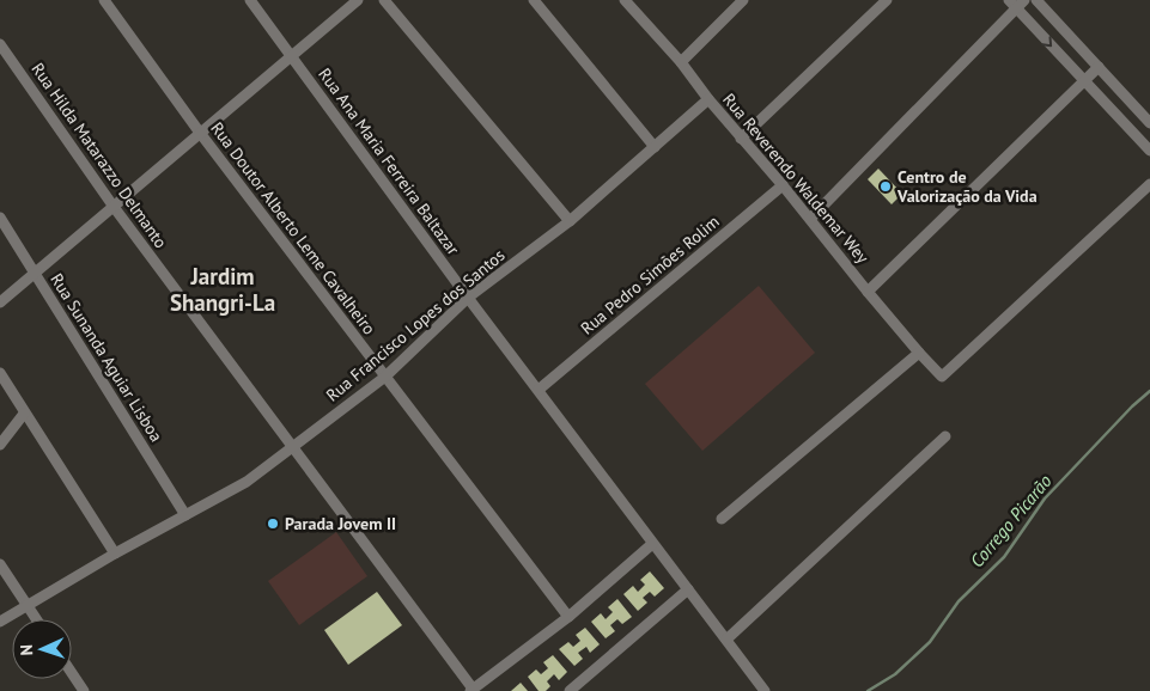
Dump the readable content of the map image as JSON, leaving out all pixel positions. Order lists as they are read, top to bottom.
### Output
{
  "streets": {
    "street": [
      "Rua Hilda Matarazzo Delmanto",
      "Rua Ana Maria Ferreira Baltazar",
      "Rua Reverendo Waldemar Wey",
      "Rua Doutor Alberto Leme Cavalheiro",
      "Rua Pedro Simões Rolim",
      "Rua Francisco Lopes dos Santos",
      "Rua Sunanda Aguiar Lisboa"
    ]
  },
  "crossings": [
    ["Rua Hilda Matarazzo Delmanto", "Rua Francisco Lopes dos Santos"],
    ["Rua Ana Maria Ferreira Baltazar", "Rua Pedro Simões Rolim"],
    ["Rua Ana Maria Ferreira Baltazar", "Rua Francisco Lopes dos Santos"],
    ["Rua Reverendo Waldemar Wey", "Rua Pedro Simões Rolim"],
    ["Rua Reverendo Waldemar Wey", "Rua Francisco Lopes dos Santos"],
    ["Rua Doutor Alberto Leme Cavalheiro", "Rua Francisco Lopes dos Santos"],
    ["Rua Francisco Lopes dos Santos", "Rua Sunanda Aguiar Lisboa"]
  ],
  "districts": ["Jardim Shangri-La"],
  "water": ["Corrego Picarão"],
  "places": ["Centro de Valorização da Vida", "Parada Jovem II"],
  "north": "left"
}
